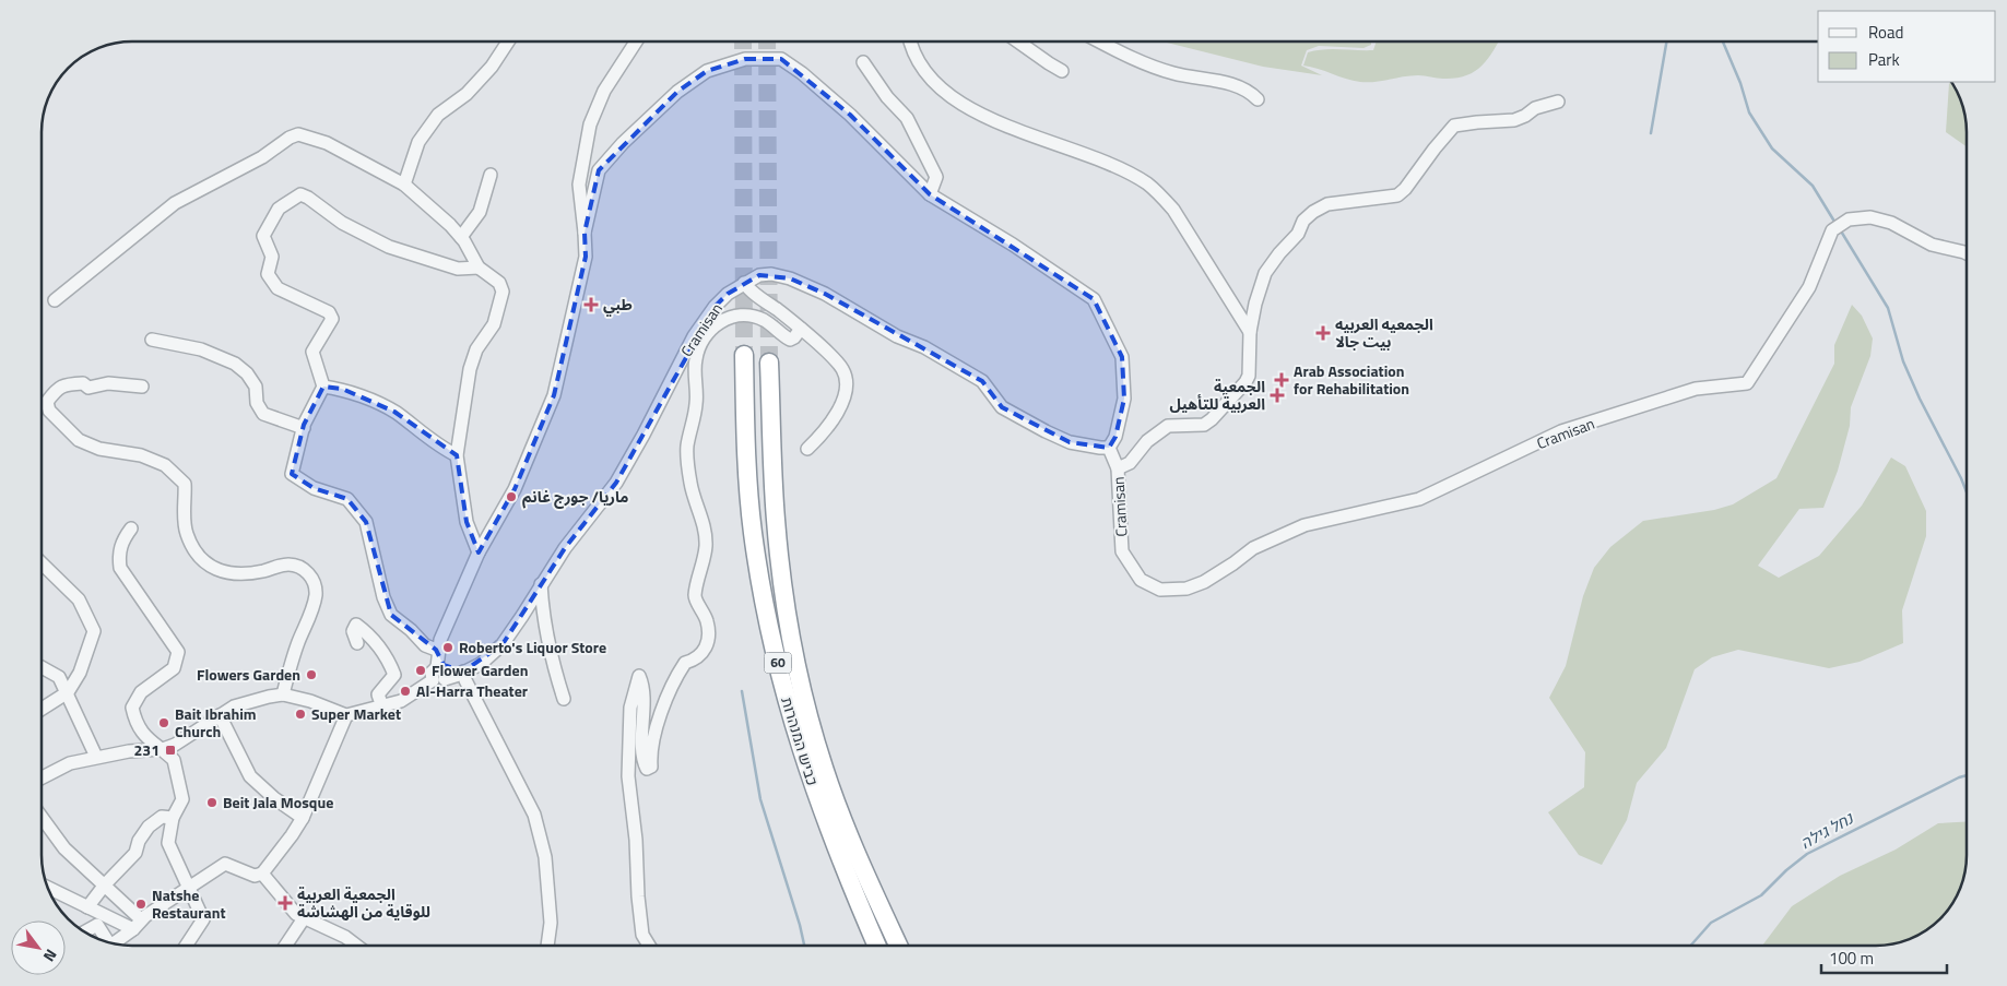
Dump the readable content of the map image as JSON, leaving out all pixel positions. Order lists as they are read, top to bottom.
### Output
{
  "streets": {
    "highway": ["60", "כביש המנהרות"],
    "street": ["Cramisan"]
  },
  "water": ["נחל גילה"],
  "places": {
    "health": [
      "طبي",
      "الجمعيه العربيه بيت جالا",
      "Arab Association for Rehabilitation",
      "الجمعية العربية للتأهيل",
      "الجمعية العربية للوقاية من الهشاشة"
    ],
    "other": [
      "ماريا/ جورج غانم",
      "Roberto's Liquor Store",
      "Flower Garden",
      "Flowers Garden",
      "Al-Harra Theater",
      "Super Market",
      "Bait Ibrahim Church",
      "Beit Jala Mosque",
      "Natshe Restaurant"
    ],
    "transit": ["231"]
  },
  "legend": ["Road", "Park"],
  "scale_bar": "100 m",
  "north": "bottom right"
}
